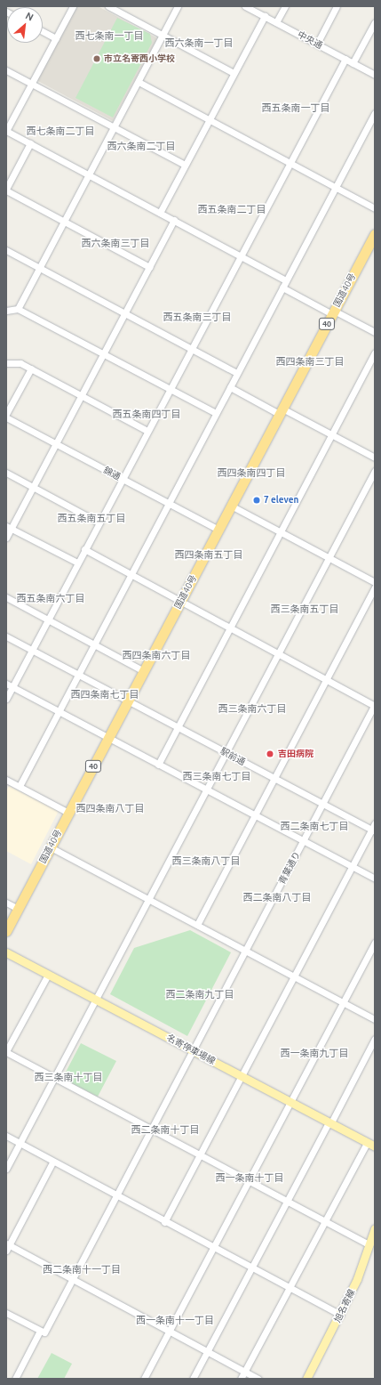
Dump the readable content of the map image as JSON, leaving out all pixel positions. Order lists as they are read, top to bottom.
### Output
{
  "streets": {
    "highway": ["国道40号", "40"],
    "main road": ["名寄停車場線", "旭名寄線"],
    "street": [
      "中央通",
      "錦通",
      "駅前通",
      "青葉通り"
    ]
  },
  "crossings": [
    ["国道40号", "錦通"],
    ["国道40号", "駅前通"],
    ["駅前通", "青葉通り"],
    ["青葉通り", "名寄停車場線"]
  ],
  "districts": [
    "西七条南一丁目",
    "西六条南一丁目",
    "西五条南一丁目",
    "西七条南二丁目",
    "西六条南二丁目",
    "西五条南二丁目",
    "西六条南三丁目",
    "西五条南三丁目",
    "西四条南三丁目",
    "西五条南四丁目",
    "西四条南四丁目",
    "西五条南五丁目",
    "西四条南五丁目",
    "西五条南六丁目",
    "西三条南五丁目",
    "西四条南六丁目",
    "西四条南七丁目",
    "西三条南六丁目",
    "西三条南七丁目",
    "西四条南八丁目",
    "西二条南七丁目",
    "西三条南八丁目",
    "西二条南八丁目",
    "西二条南九丁目",
    "西一条南九丁目",
    "西三条南十丁目",
    "西二条南十丁目",
    "西一条南十丁目",
    "西二条南十一丁目",
    "西一条南十一丁目"
  ],
  "places": ["市立名寄西小学校", "7 eleven", "吉田病院"],
  "north": "top right"
}
